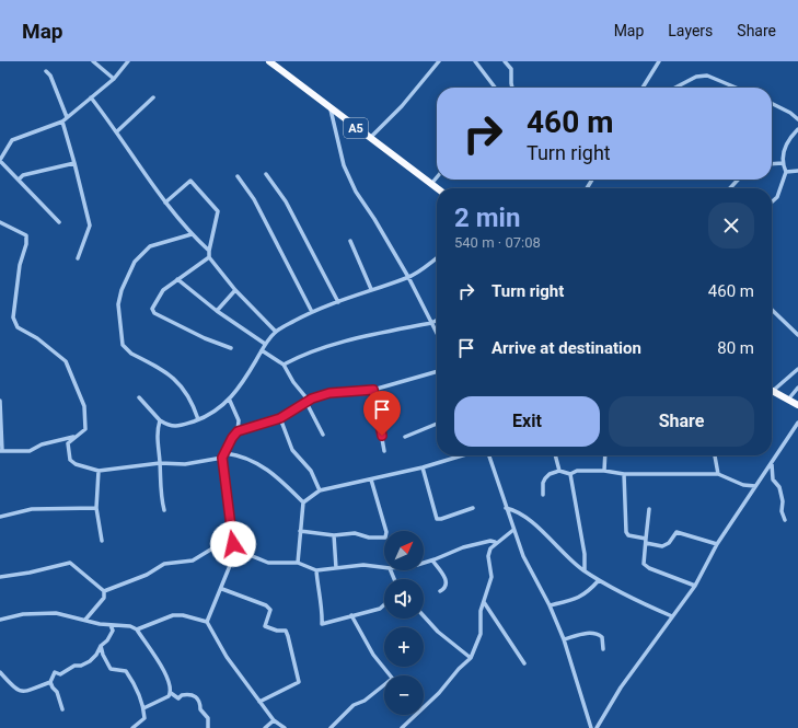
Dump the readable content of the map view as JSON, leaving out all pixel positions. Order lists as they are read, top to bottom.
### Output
{
  "streets": {
    "highway": ["A5"]
  },
  "north": "top right",
  "page": {
    "header": "Map",
    "nav": ["Map", "Layers", "Share"],
    "turn": ["460 m", "Turn right"],
    "heading": ["2 min", "540 m · 07:08"],
    "list": [
      {
        "name": "Turn right",
        "value": "460 m"
      },
      {
        "name": "Arrive at destination",
        "value": "80 m"
      }
    ],
    "buttons": ["Exit", "Share"],
    "map_buttons": ["+", "−"]
  }
}
